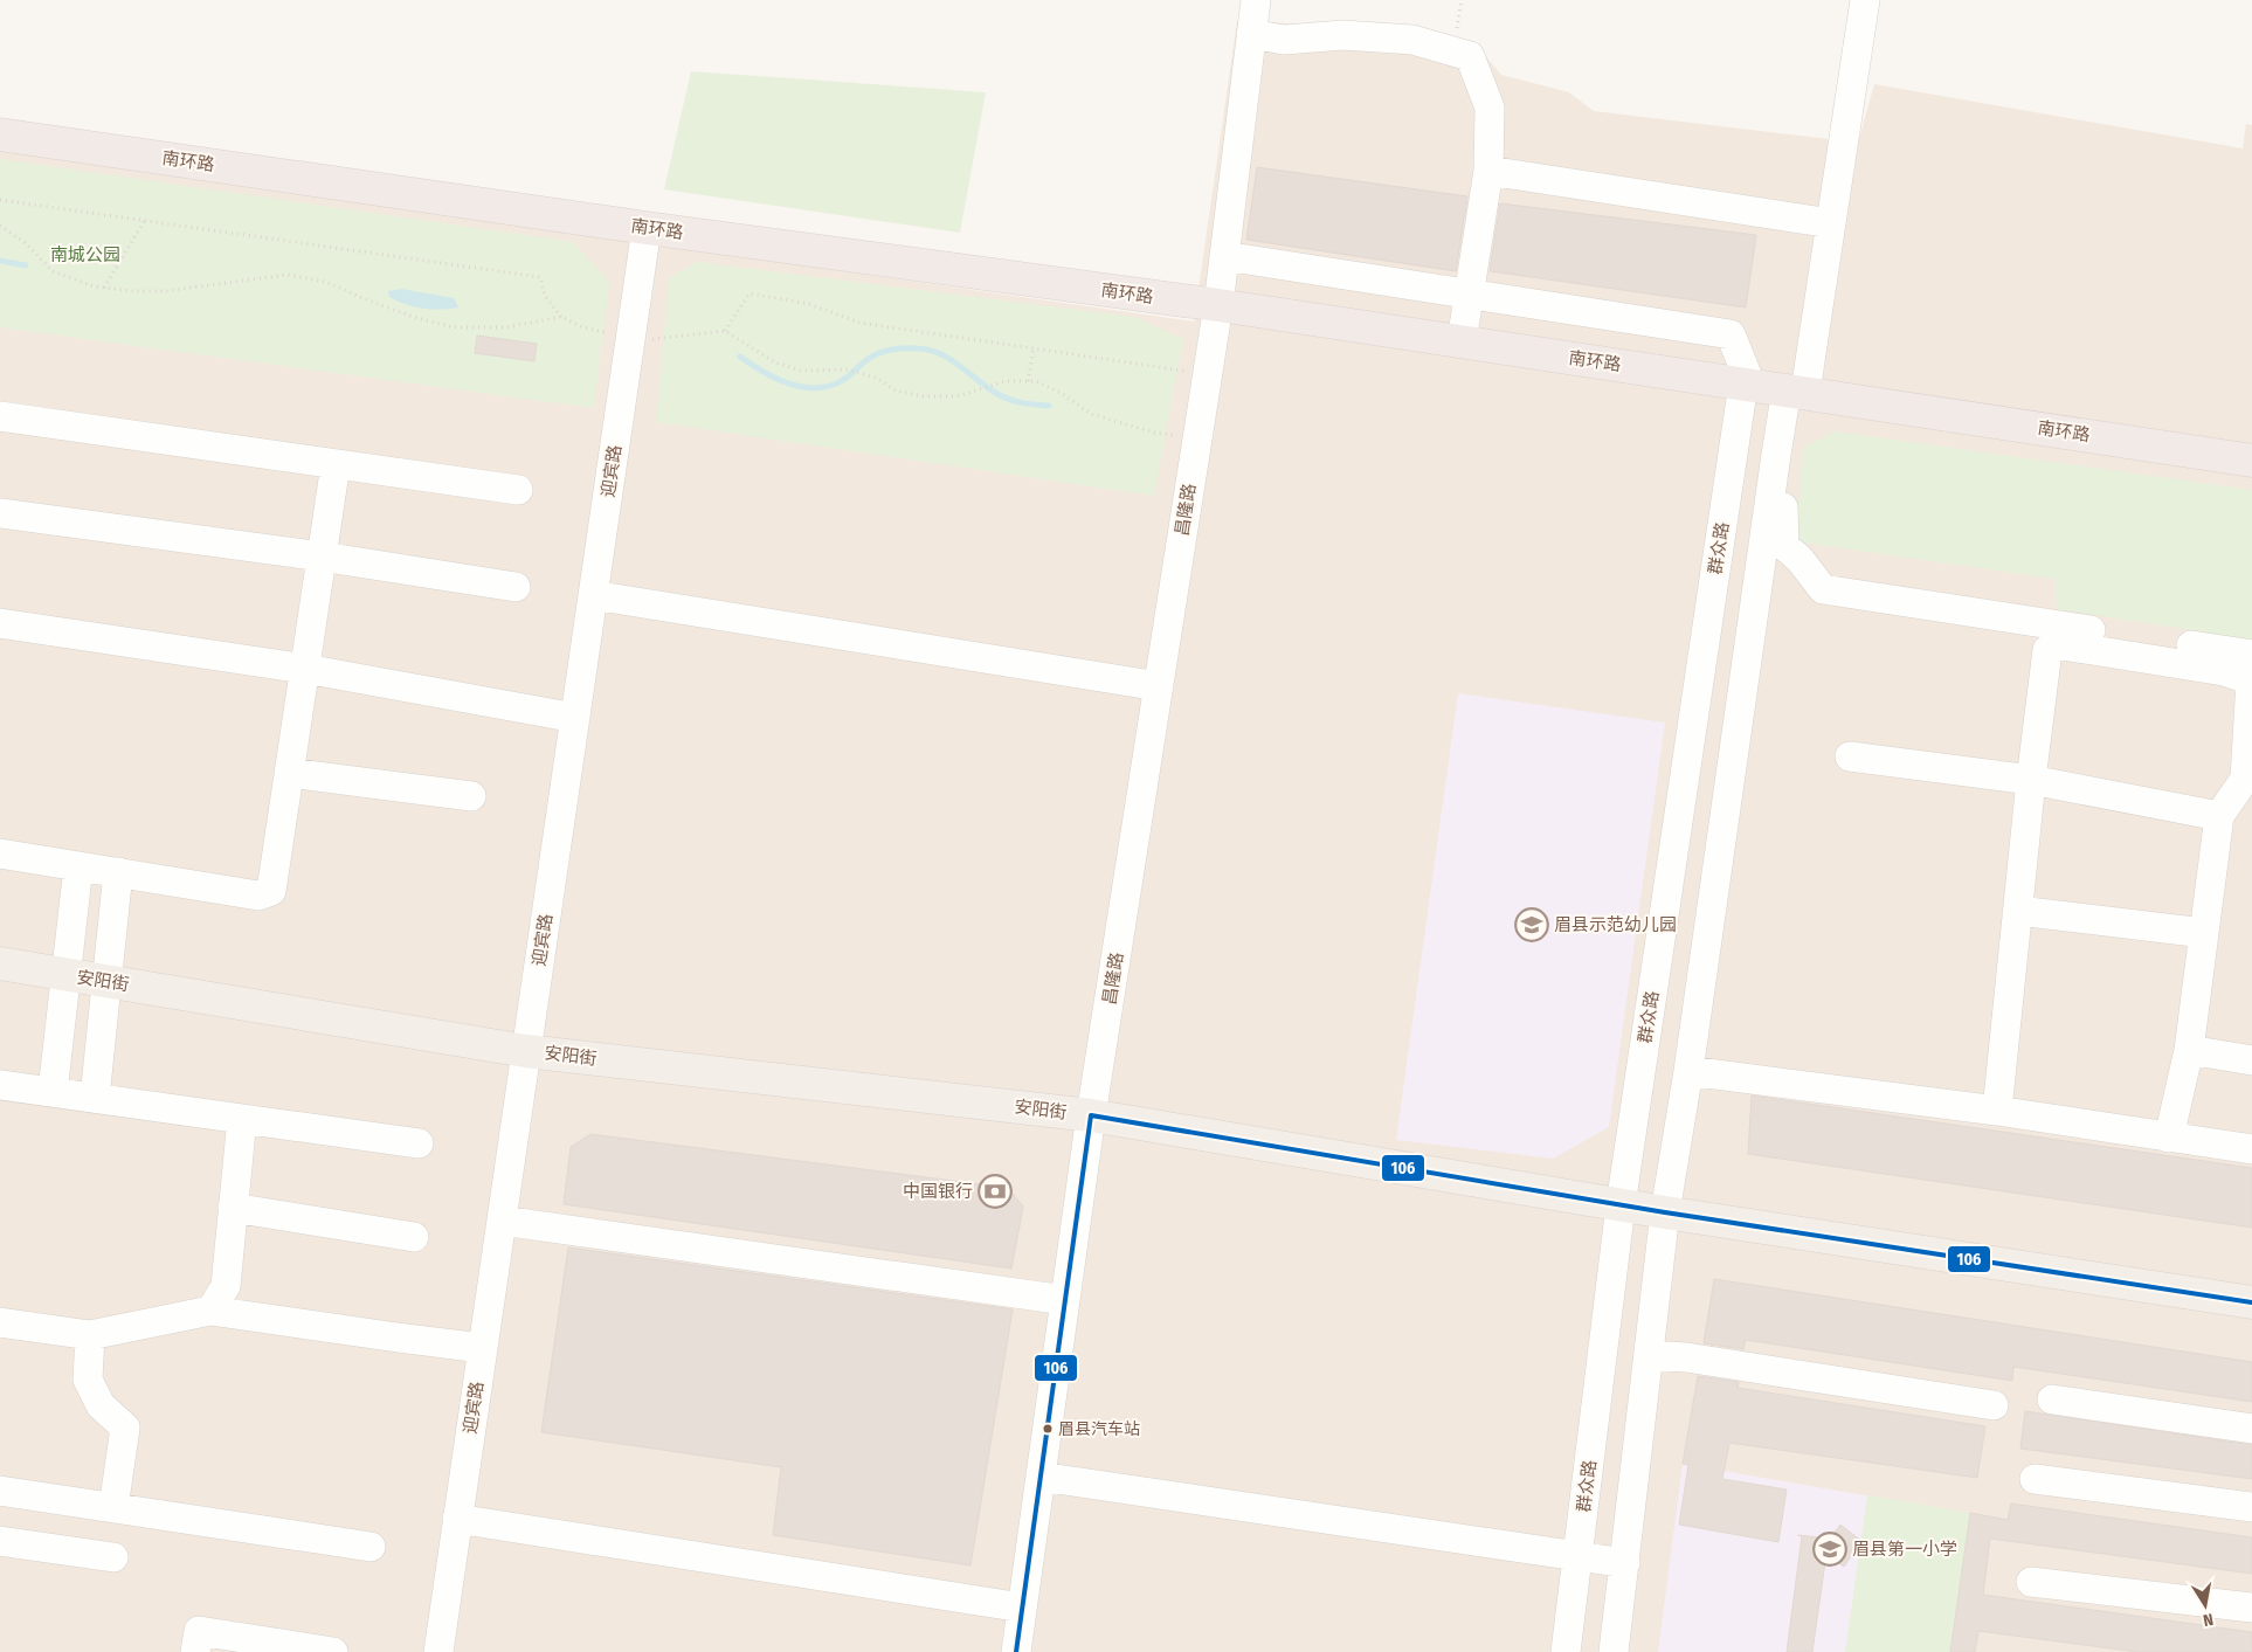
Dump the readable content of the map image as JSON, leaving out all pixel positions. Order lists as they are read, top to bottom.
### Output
{
  "streets": {
    "highway": ["南环路"],
    "main road": ["安阳街"],
    "street": ["迎宾路", "昌隆路", "群众路"]
  },
  "crossings": [
    ["南环路", "迎宾路"],
    ["南环路", "昌隆路"],
    ["南环路", "群众路"],
    ["迎宾路", "安阳街"],
    ["昌隆路", "安阳街"],
    ["群众路", "安阳街"]
  ],
  "parks": ["南城公园"],
  "places": {
    "school or university": ["眉县示范幼儿园", "眉县第一小学"],
    "bank": ["中国银行"],
    "other": ["眉县汽车站"]
  },
  "lines": ["transit line 106"],
  "north": "bottom"
}
